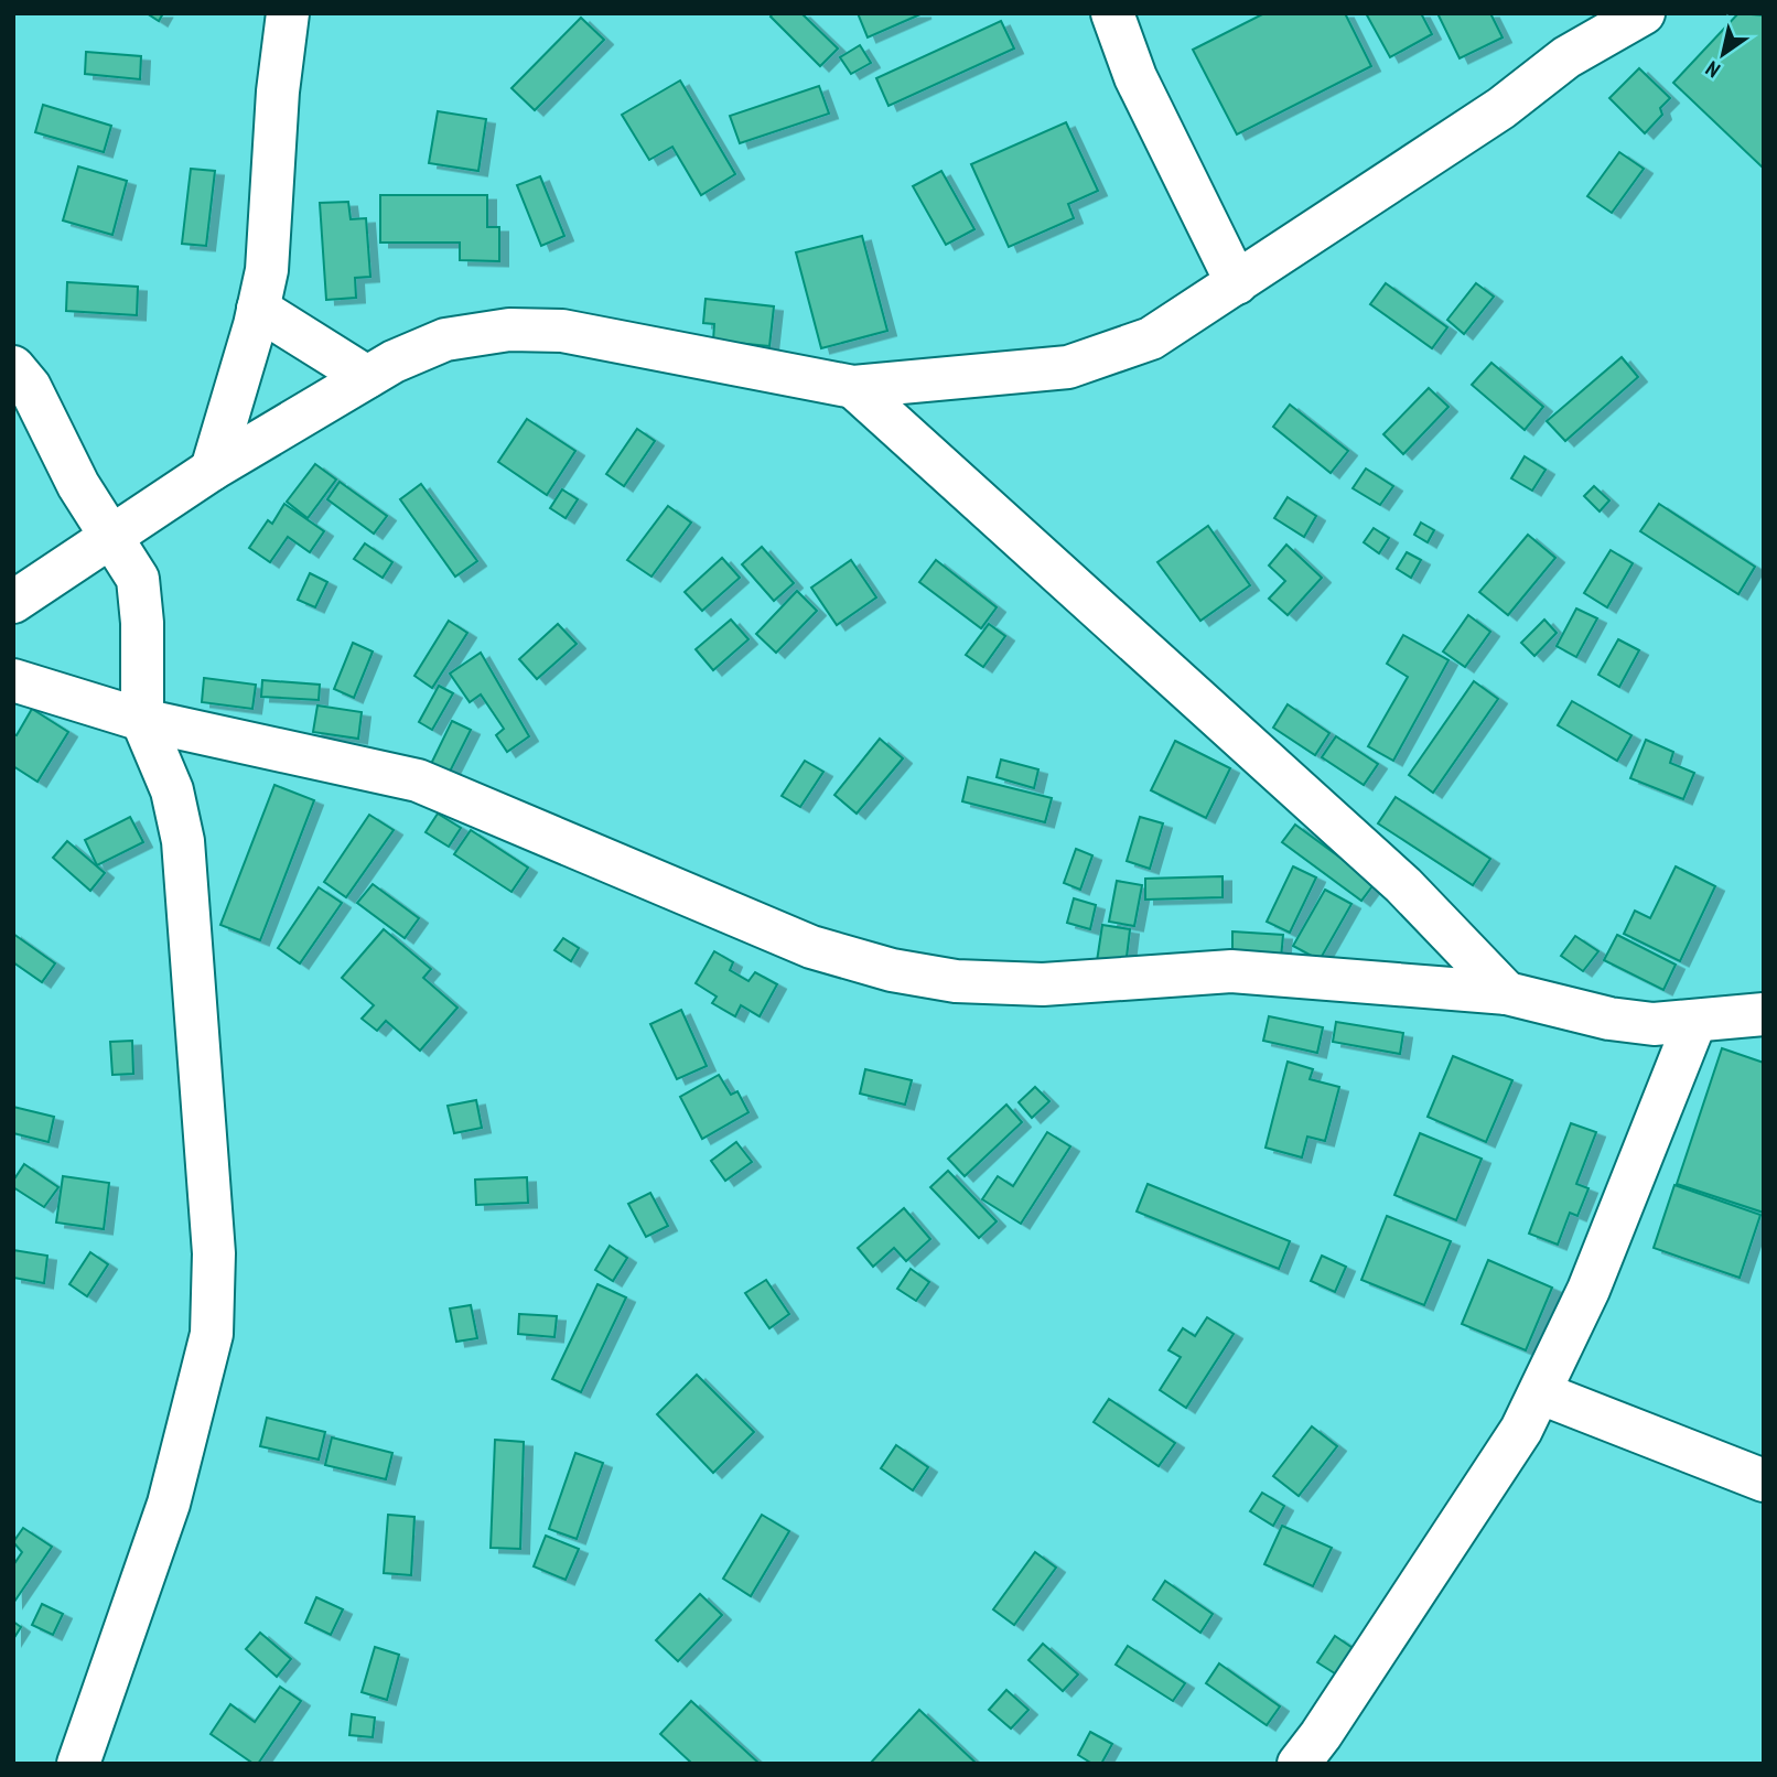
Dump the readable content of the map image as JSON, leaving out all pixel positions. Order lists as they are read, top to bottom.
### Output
{
  "north": "bottom left"
}
